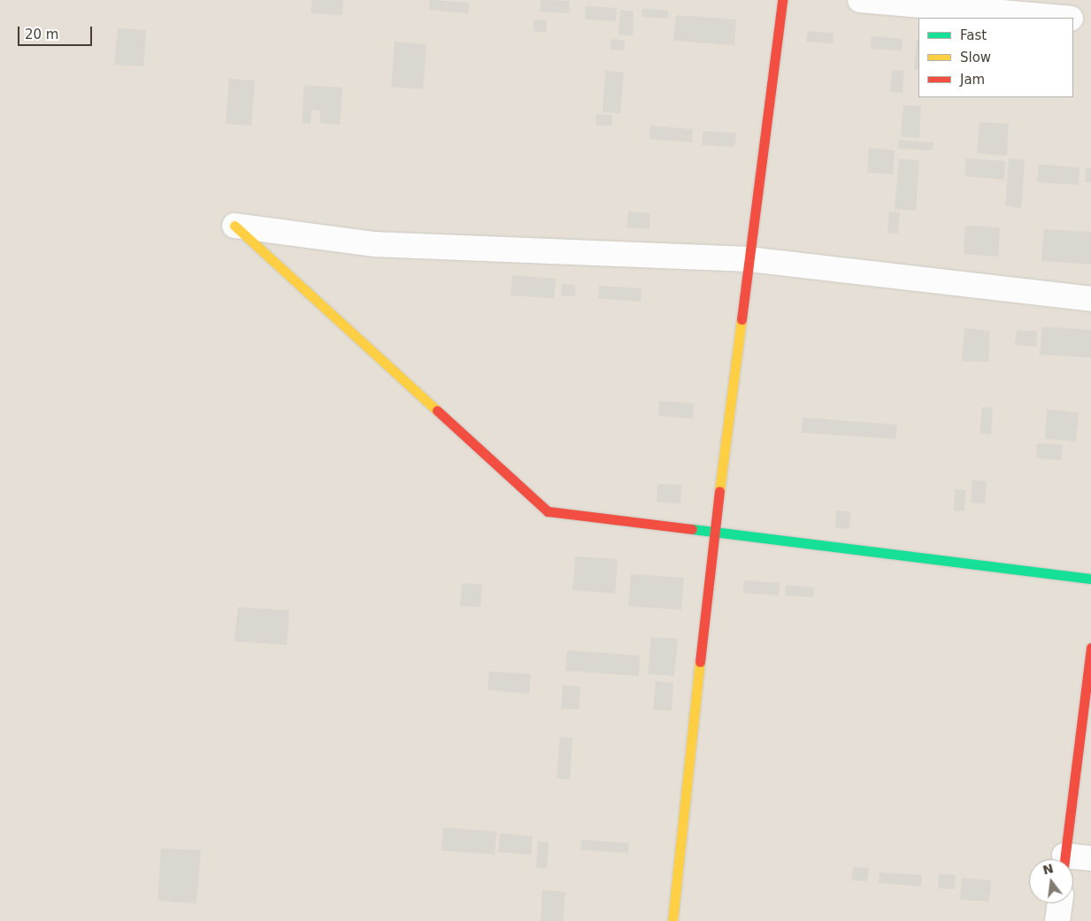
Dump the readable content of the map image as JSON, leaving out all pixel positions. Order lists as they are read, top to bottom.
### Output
{
  "legend": ["Fast", "Slow", "Jam"],
  "scale_bar": "20 m",
  "north": "top"
}
